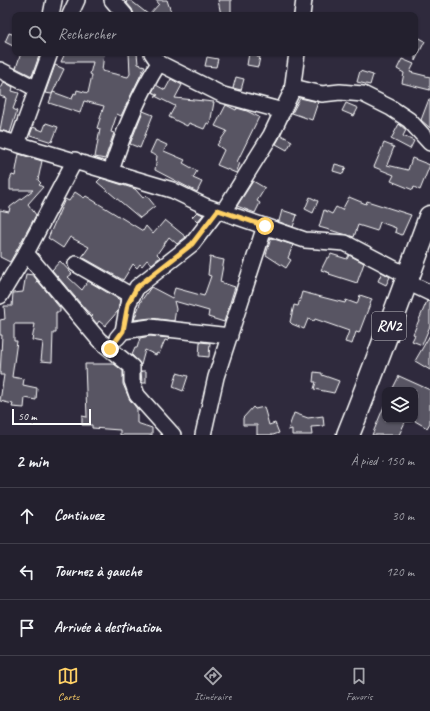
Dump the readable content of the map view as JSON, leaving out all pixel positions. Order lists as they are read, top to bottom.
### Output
{
  "streets": {
    "highway": ["RN2"]
  },
  "scale_bar": "50 m",
  "page": {
    "search": "Rechercher",
    "scale": "50 m",
    "heading": ["2 min", "À pied · 150 m"],
    "list": [
      ["Continuez", "30 m"],
      ["Tournez à gauche", "120 m"],
      "Arrivée à destination"
    ],
    "nav": ["Carte", "Itinéraire", "Favoris"]
  }
}
